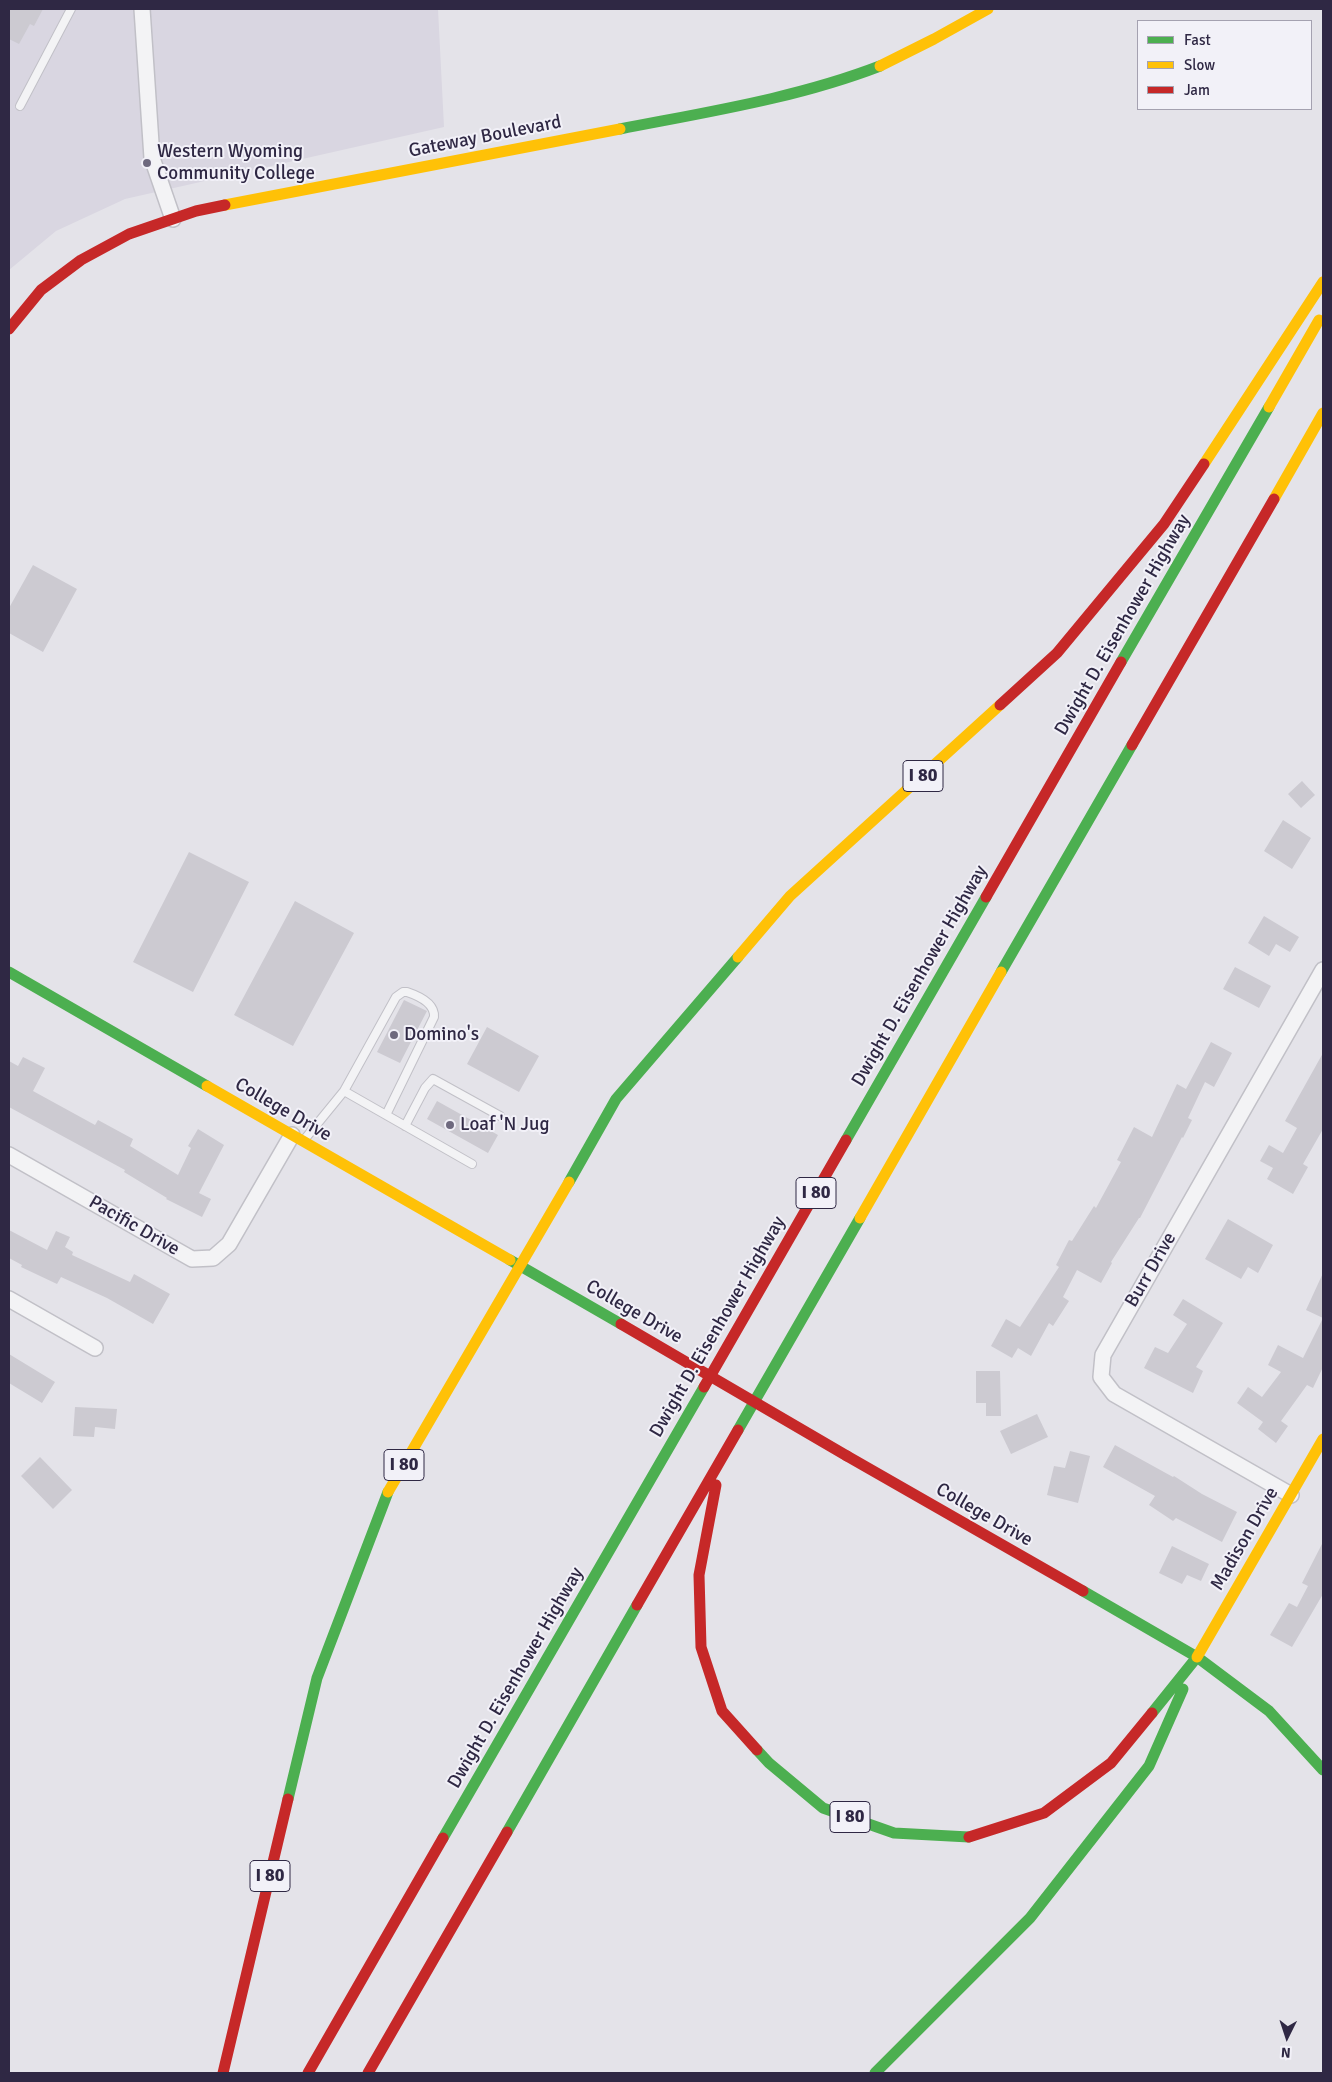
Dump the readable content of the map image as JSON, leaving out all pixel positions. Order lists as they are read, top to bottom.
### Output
{
  "streets": {
    "main road": [
      "Gateway Boulevard",
      "Dwight D. Eisenhower Highway",
      "I 80",
      "College Drive",
      "Madison Drive"
    ],
    "street": ["Pacific Drive", "Burr Drive"]
  },
  "crossings": [
    ["I 80", "College Drive"],
    ["I 80", "Madison Drive"],
    ["College Drive", "Pacific Drive"],
    ["College Drive", "Madison Drive"],
    ["Burr Drive", "Madison Drive"]
  ],
  "places": ["Western Wyoming Community College", "Domino's", "Loaf 'N Jug"],
  "legend": ["Fast", "Slow", "Jam"],
  "north": "bottom"
}
